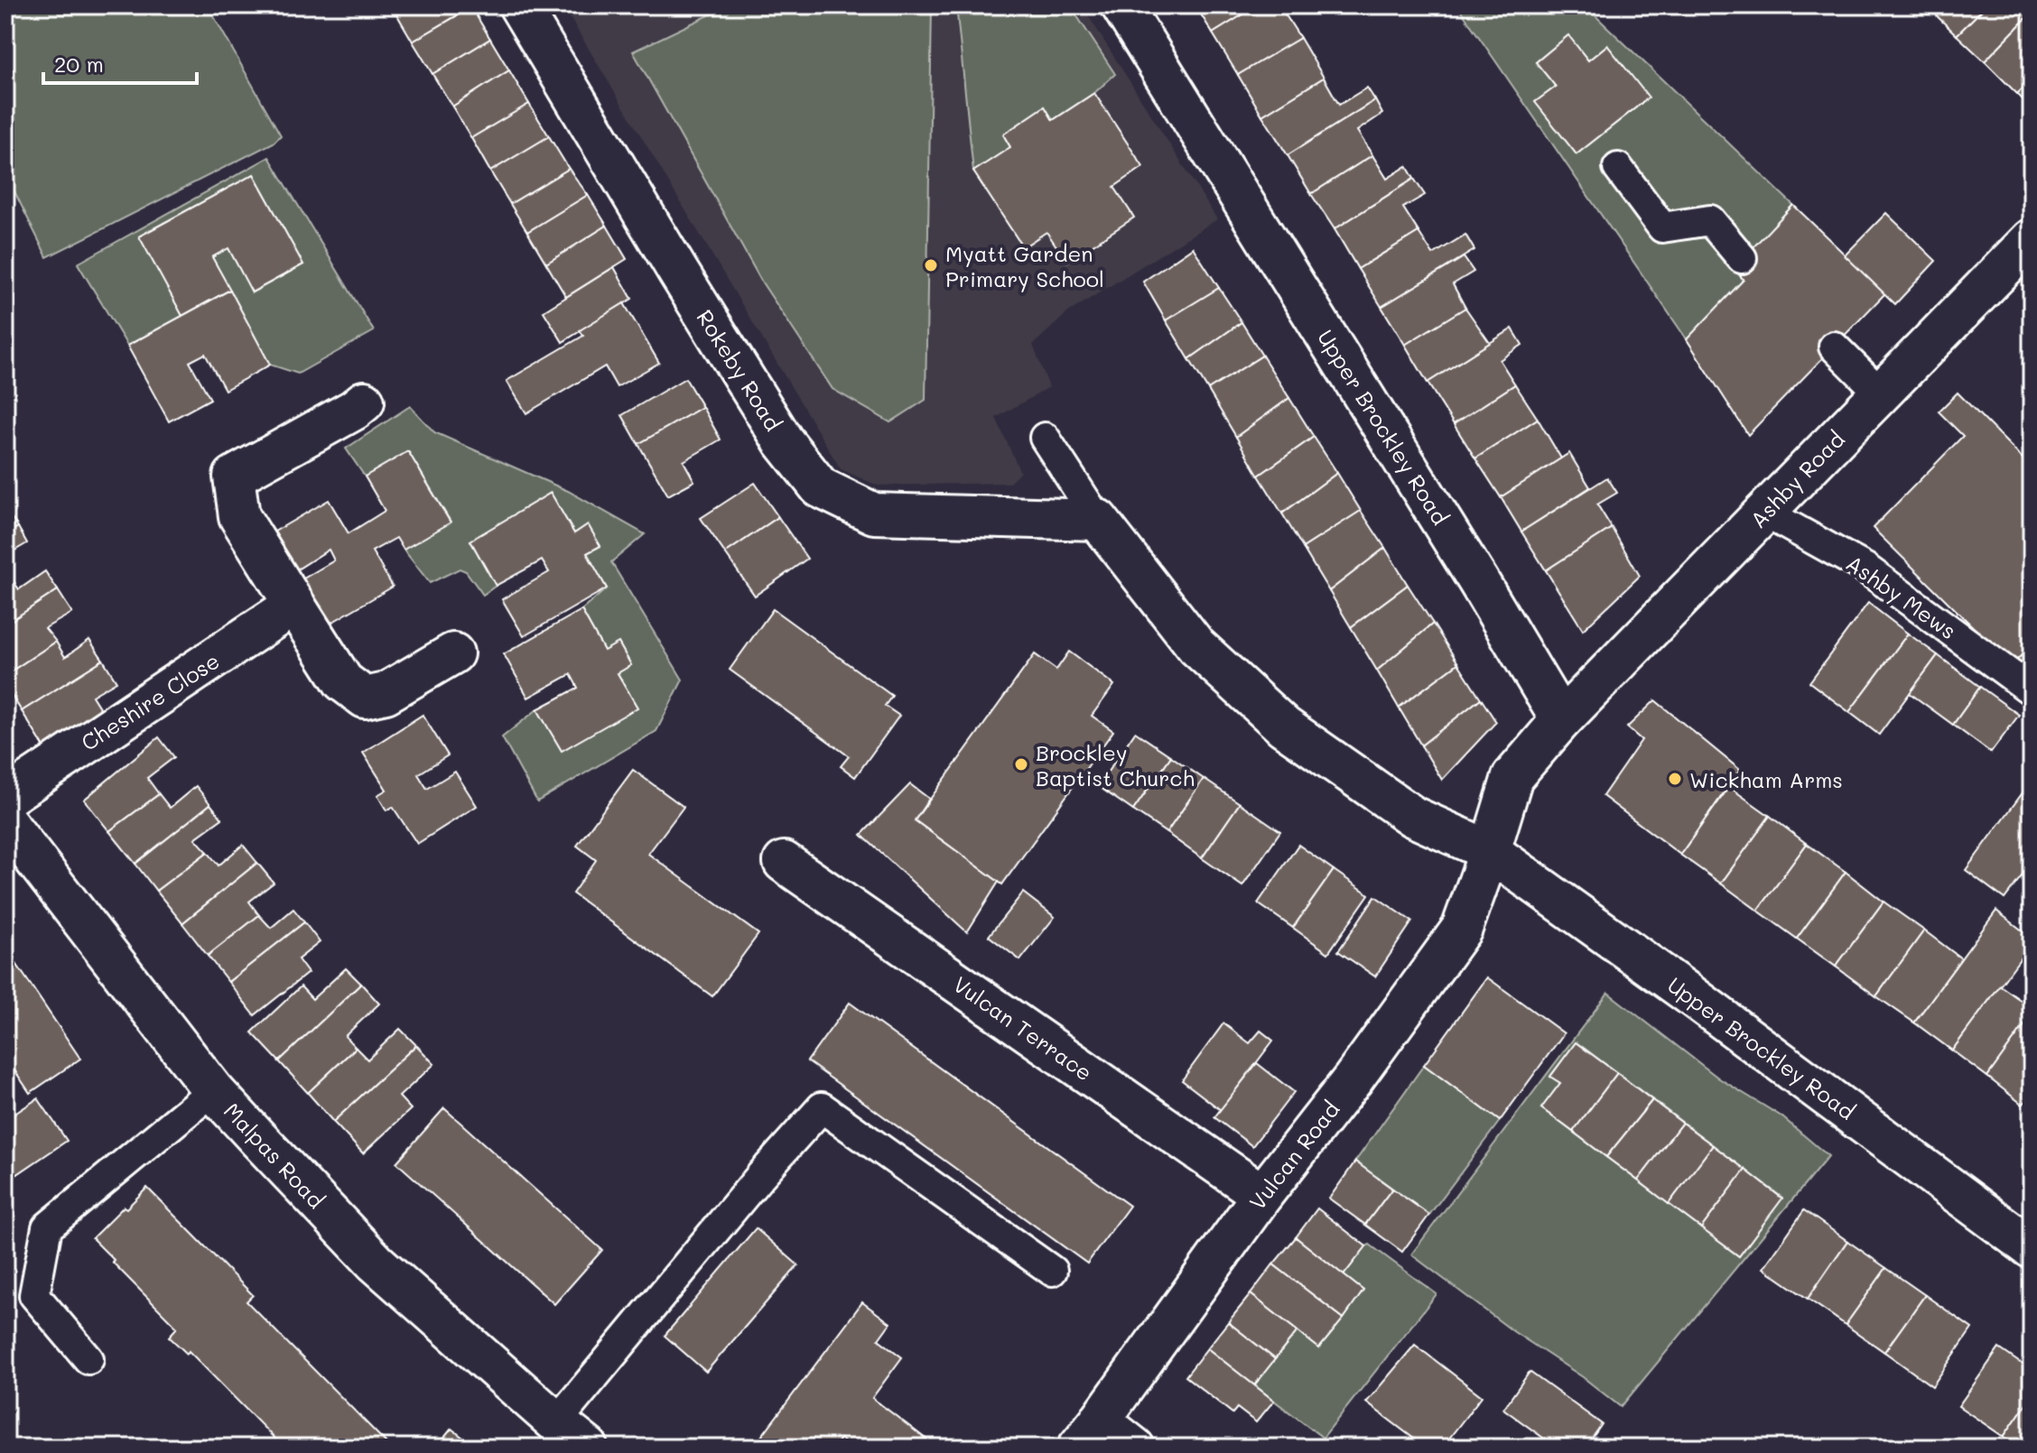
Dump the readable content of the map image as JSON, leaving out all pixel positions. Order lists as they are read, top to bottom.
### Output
{
  "streets": {
    "street": [
      "Rokeby Road",
      "Upper Brockley Road",
      "Ashby Road",
      "Cheshire Close",
      "Vulcan Terrace",
      "Malpas Road",
      "Vulcan Road"
    ],
    "lane": ["Ashby Mews"]
  },
  "crossings": [
    ["Rokeby Road", "Upper Brockley Road"],
    ["Upper Brockley Road", "Ashby Road"],
    ["Upper Brockley Road", "Vulcan Road"],
    ["Ashby Road", "Ashby Mews"],
    ["Vulcan Terrace", "Vulcan Road"]
  ],
  "places": ["Myatt Garden Primary School", "Brockley Baptist Church", "Wickham Arms"],
  "scale_bar": "20 m"
}
